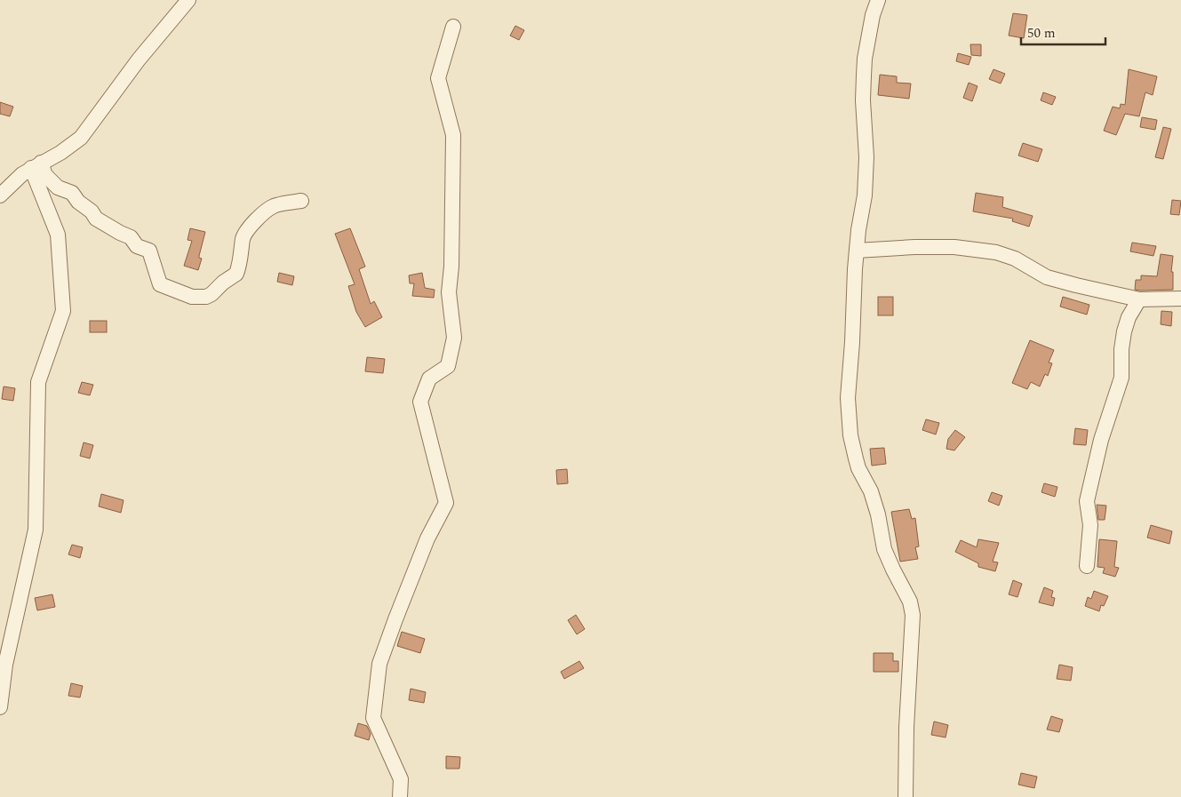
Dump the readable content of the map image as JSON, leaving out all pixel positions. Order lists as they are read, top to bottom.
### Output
{
  "scale_bar": "50 m"
}
